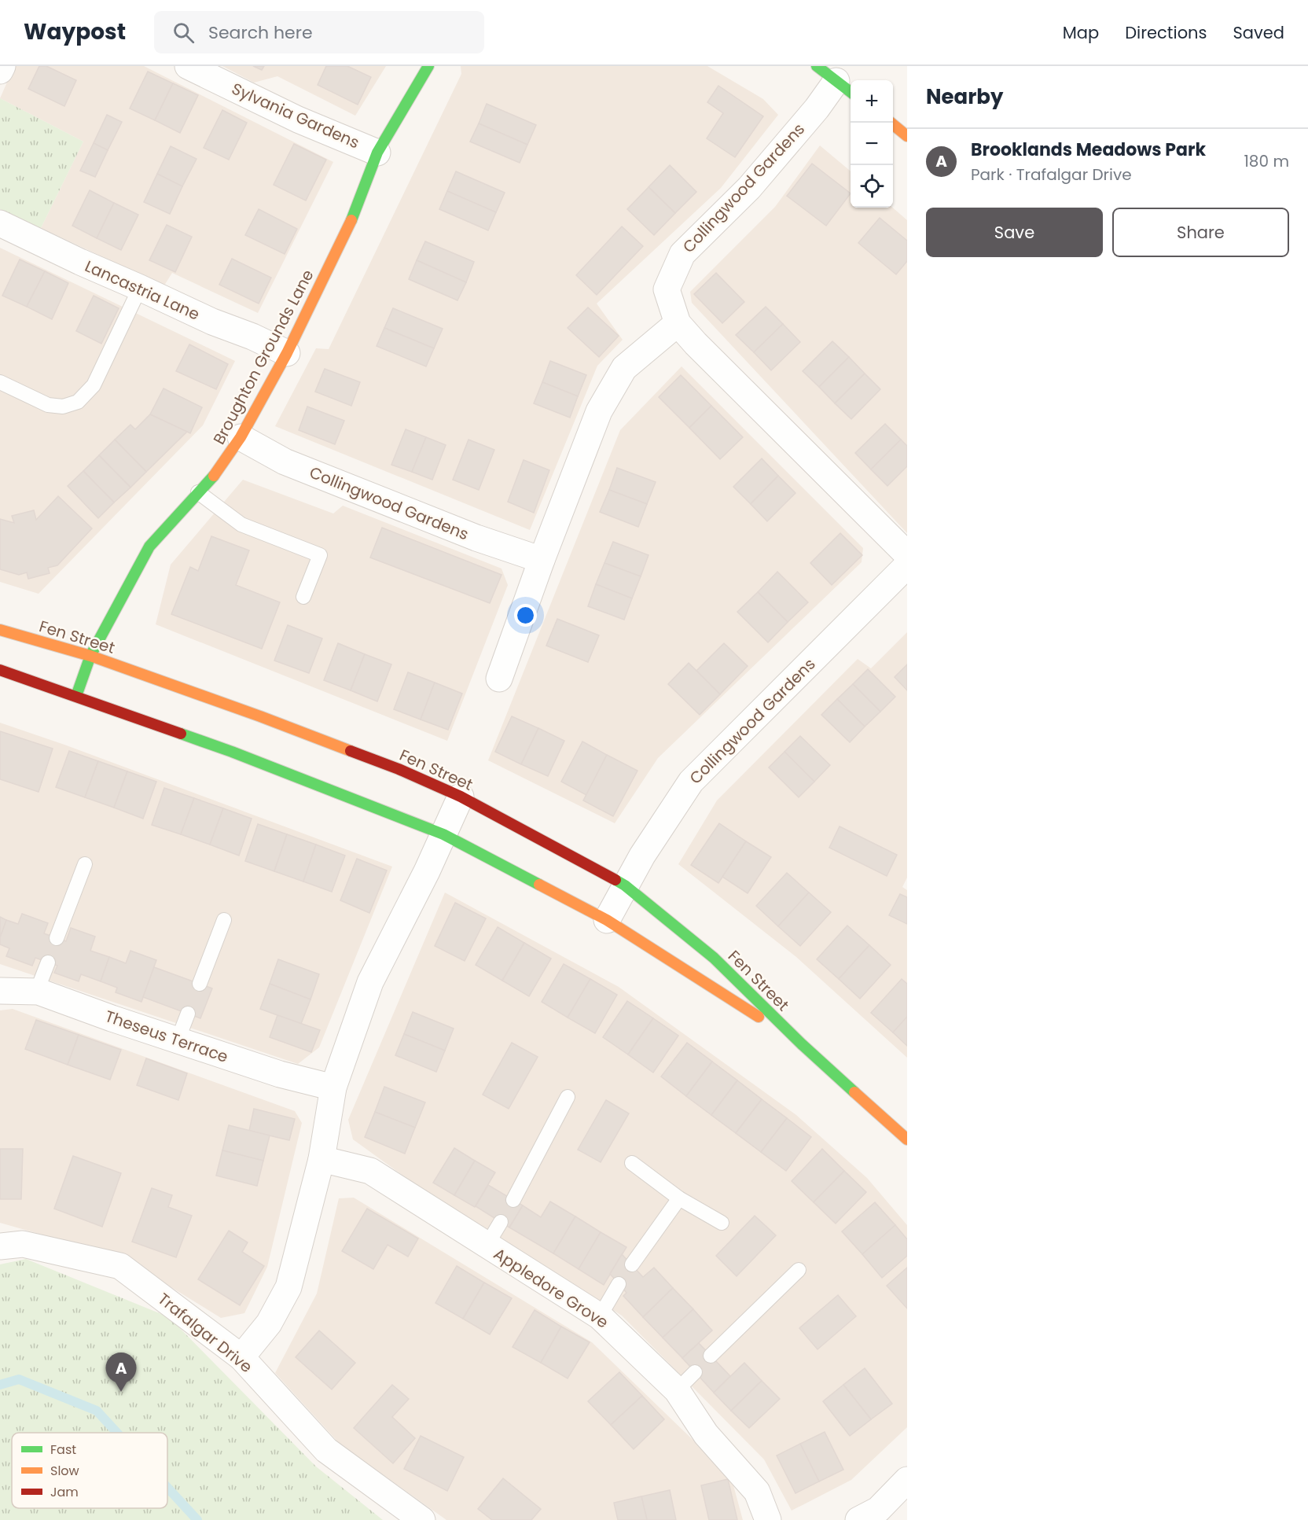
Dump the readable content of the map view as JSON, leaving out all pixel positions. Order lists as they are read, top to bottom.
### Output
{
  "streets": {
    "street": [
      "Sylvania Gardens",
      "Collingwood Gardens",
      "Lancastria Lane",
      "Broughton Grounds Lane",
      "Fen Street",
      "Theseus Terrace",
      "Appledore Grove",
      "Trafalgar Drive"
    ]
  },
  "crossings": [
    ["Sylvania Gardens", "Broughton Grounds Lane"],
    ["Collingwood Gardens", "Broughton Grounds Lane"],
    ["Collingwood Gardens", "Fen Street"],
    ["Lancastria Lane", "Broughton Grounds Lane"],
    ["Broughton Grounds Lane", "Fen Street"]
  ],
  "legend": ["Fast", "Slow", "Jam"],
  "page": {
    "header": "Waypost",
    "search": "Search here",
    "nav": ["Map", "Directions", "Saved"],
    "heading": "Nearby",
    "map_buttons": ["+", "−"],
    "list": [
      {
        "mark": "A",
        "name": "Brooklands Meadows Park",
        "note": "Park · Trafalgar Drive",
        "value": "180 m"
      }
    ],
    "buttons": ["Save", "Share"],
    "pins": "A"
  }
}
